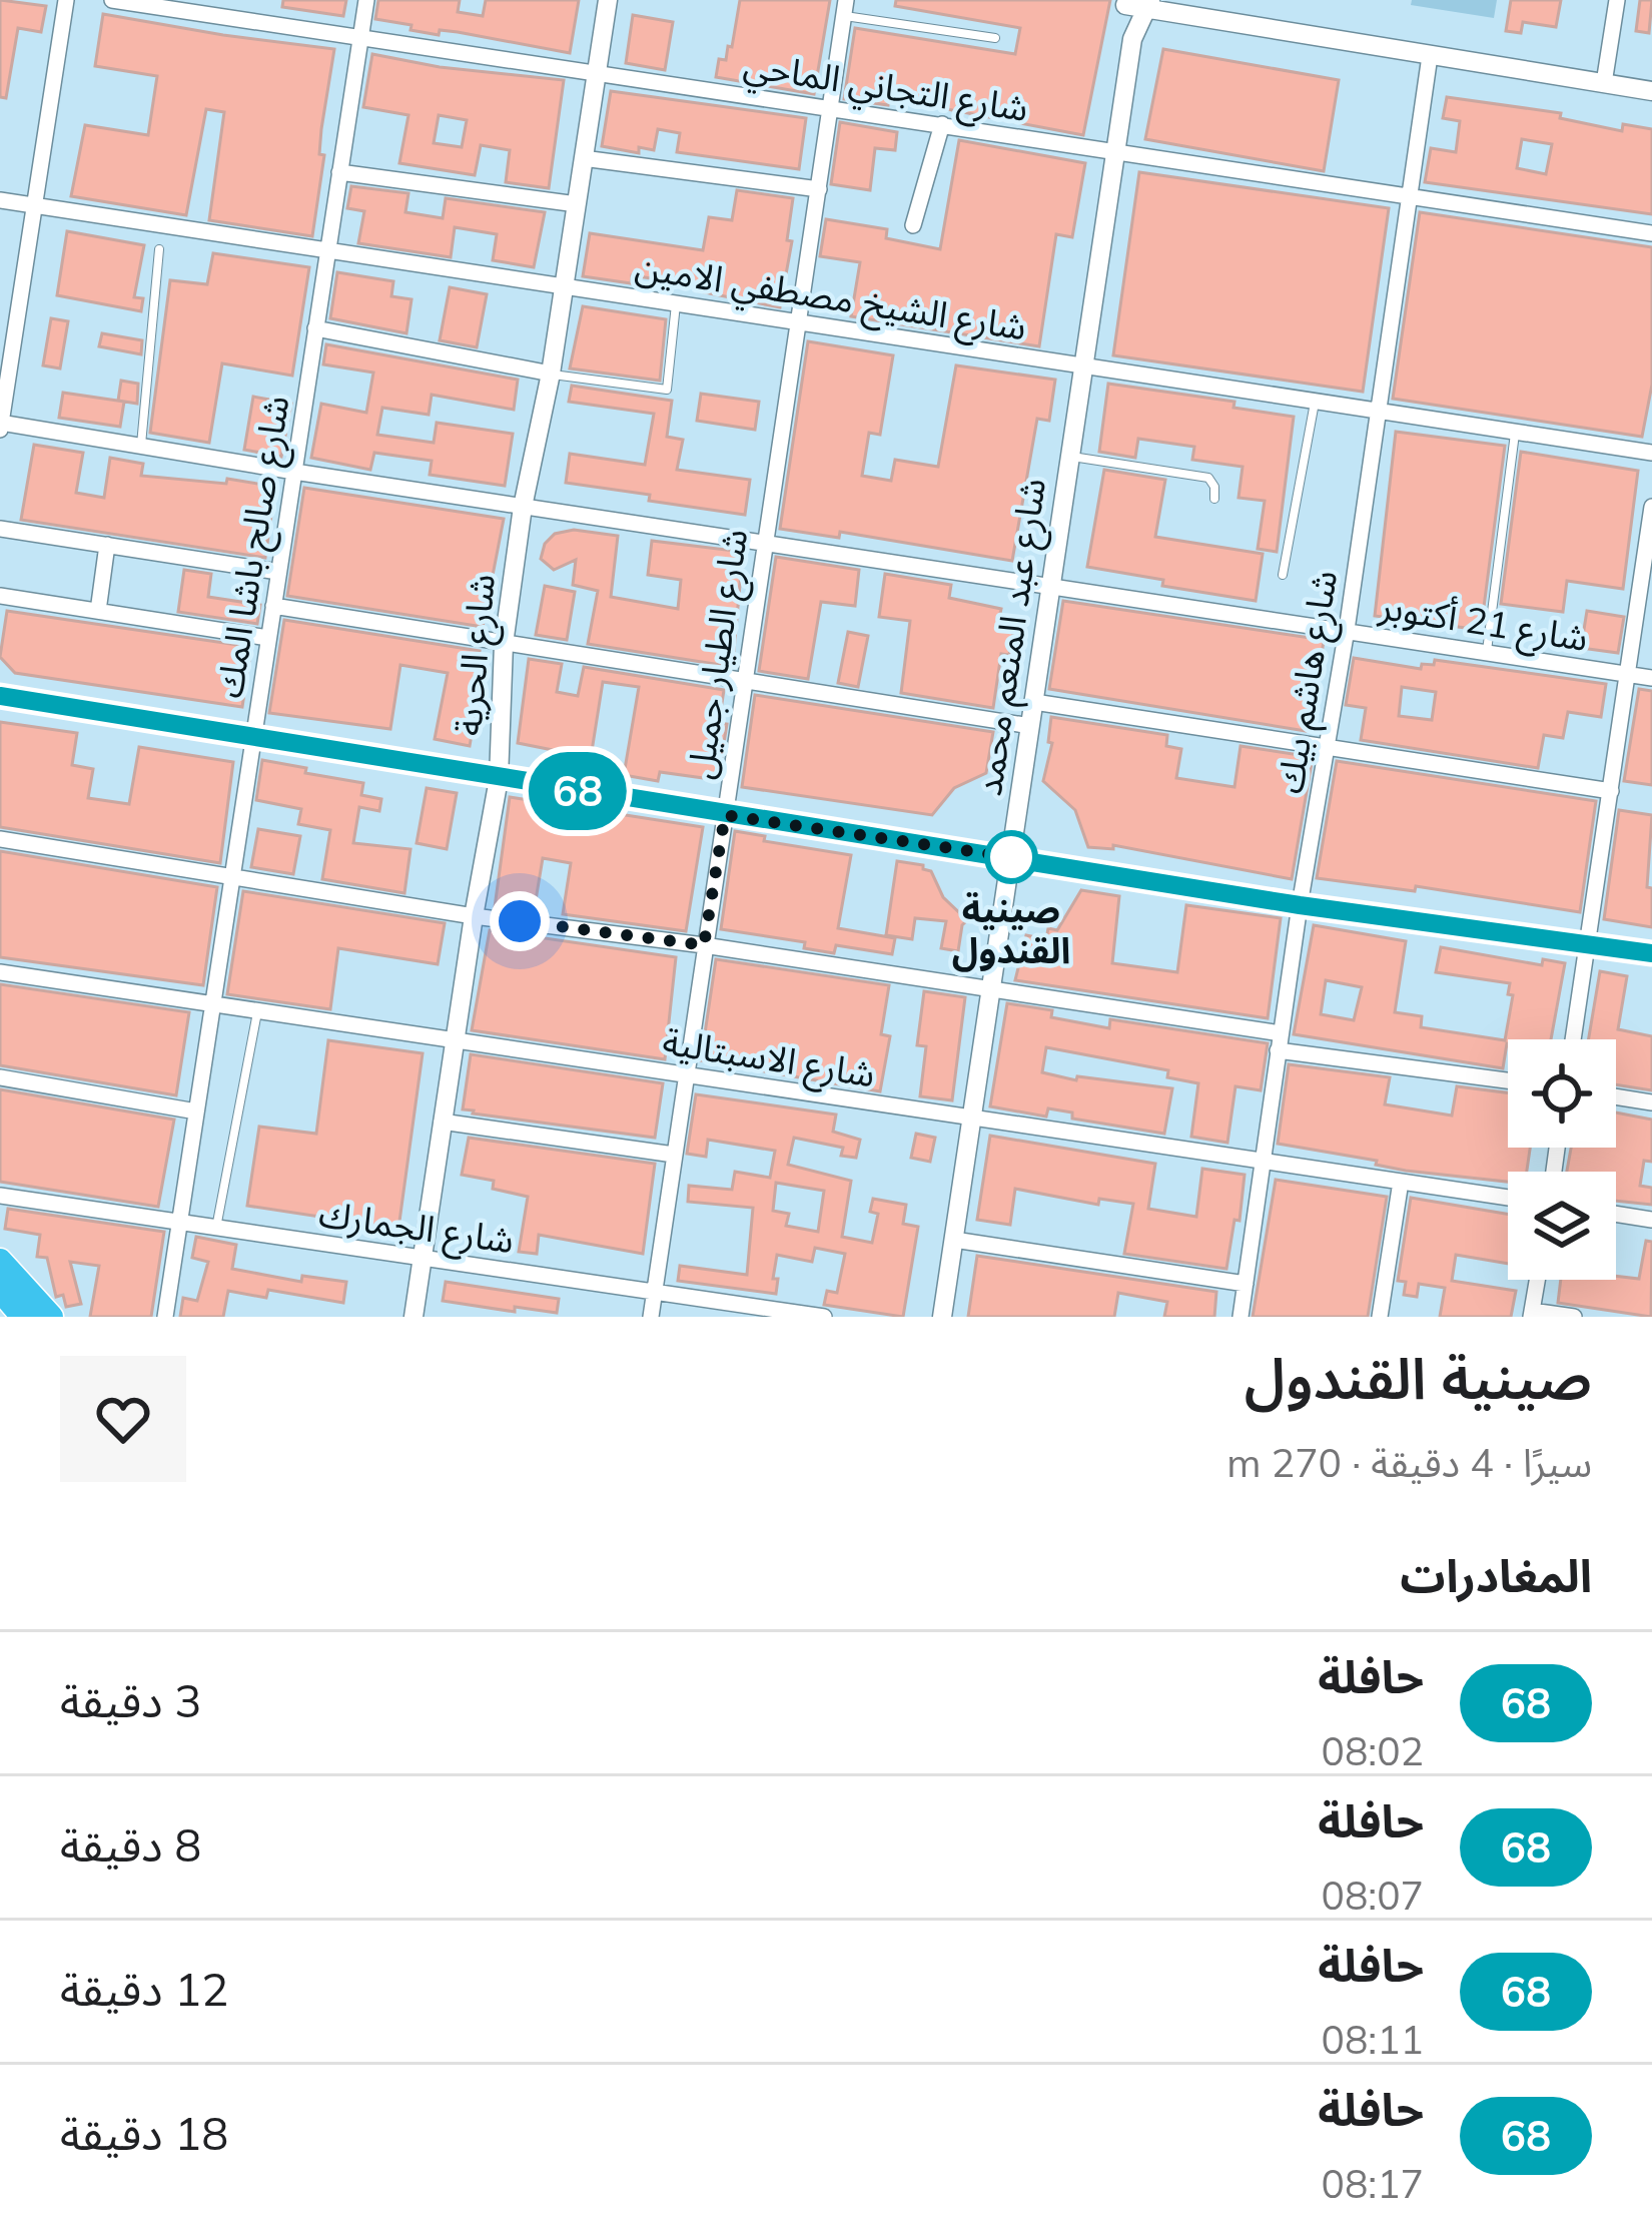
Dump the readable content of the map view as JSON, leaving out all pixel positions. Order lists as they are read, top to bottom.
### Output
{
  "streets": {
    "street": [
      "شارع التجاني الماحي",
      "شارع الشيخ مصطفي الامين",
      "شارع صالح باشا المك",
      "شارع 21 أكتوبر",
      "شارع عبد المنعم محمد",
      "شارع الطيار جميل",
      "شارع الحرية",
      "شارع هاشم بيك",
      "شارع الاسبتالية",
      "شارع الجمارك"
    ]
  },
  "crossings": [
    ["شارع التجاني الماحي", "شارع صالح باشا المك"],
    ["شارع التجاني الماحي", "شارع عبد المنعم محمد"],
    ["شارع التجاني الماحي", "شارع الطيار جميل"],
    ["شارع التجاني الماحي", "شارع الحرية"],
    ["شارع التجاني الماحي", "شارع هاشم بيك"],
    ["شارع الشيخ مصطفي الامين", "شارع صالح باشا المك"],
    ["شارع الشيخ مصطفي الامين", "شارع عبد المنعم محمد"],
    ["شارع الشيخ مصطفي الامين", "شارع الطيار جميل"],
    ["شارع الشيخ مصطفي الامين", "شارع الحرية"],
    ["شارع الشيخ مصطفي الامين", "شارع هاشم بيك"],
    ["شارع صالح باشا المك", "شارع 21 أكتوبر"],
    ["شارع صالح باشا المك", "شارع الاسبتالية"],
    ["شارع صالح باشا المك", "شارع الجمارك"],
    ["شارع 21 أكتوبر", "شارع عبد المنعم محمد"],
    ["شارع 21 أكتوبر", "شارع الطيار جميل"],
    ["شارع 21 أكتوبر", "شارع الحرية"],
    ["شارع 21 أكتوبر", "شارع هاشم بيك"],
    ["شارع عبد المنعم محمد", "شارع الاسبتالية"],
    ["شارع الطيار جميل", "شارع الاسبتالية"],
    ["شارع الطيار جميل", "شارع الجمارك"],
    ["شارع الحرية", "شارع الاسبتالية"],
    ["شارع الحرية", "شارع الجمارك"],
    ["شارع هاشم بيك", "شارع الاسبتالية"]
  ],
  "places": ["صينية القندول"],
  "lines": ["bus line 68"],
  "page": {
    "on_map": "68",
    "heading": [
      ["صينية القندول", "سيرًا · 4 دقيقة · 270 m"],
      "المغادرات"
    ],
    "list": [
      {
        "mark": "68",
        "name": "حافلة",
        "note": "08:02",
        "value": "3 دقيقة"
      },
      {
        "mark": "68",
        "name": "حافلة",
        "note": "08:07",
        "value": "8 دقيقة"
      },
      {
        "mark": "68",
        "name": "حافلة",
        "note": "08:11",
        "value": "12 دقيقة"
      },
      {
        "mark": "68",
        "name": "حافلة",
        "note": "08:17",
        "value": "18 دقيقة"
      }
    ]
  }
}
